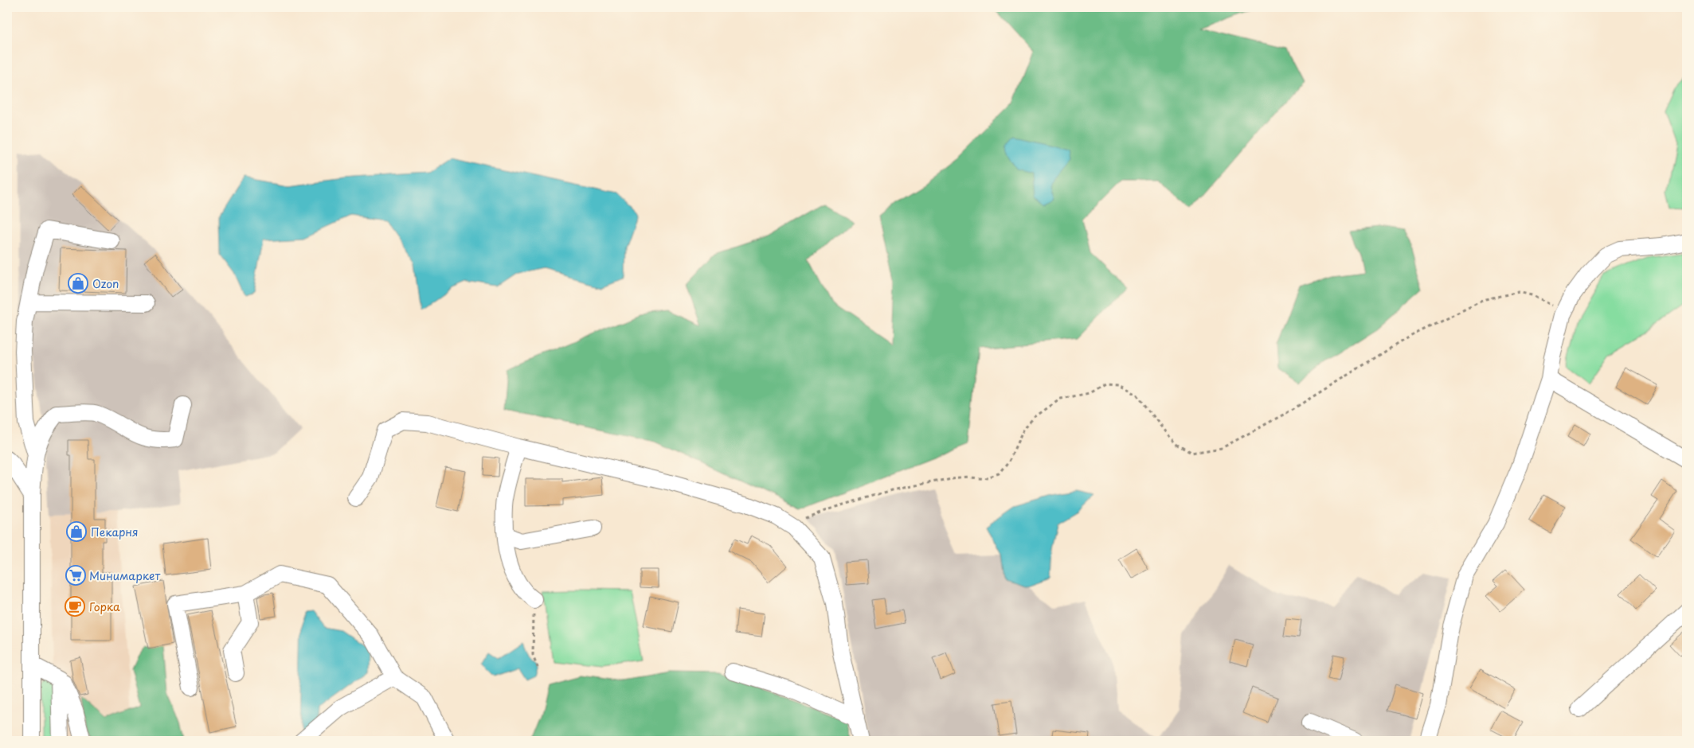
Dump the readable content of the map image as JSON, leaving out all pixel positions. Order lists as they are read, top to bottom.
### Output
{
  "places": {
    "shop": ["Ozon", "Пекарня"],
    "supermarket": ["Минимаркет"],
    "cafe": ["Горка"]
  }
}
